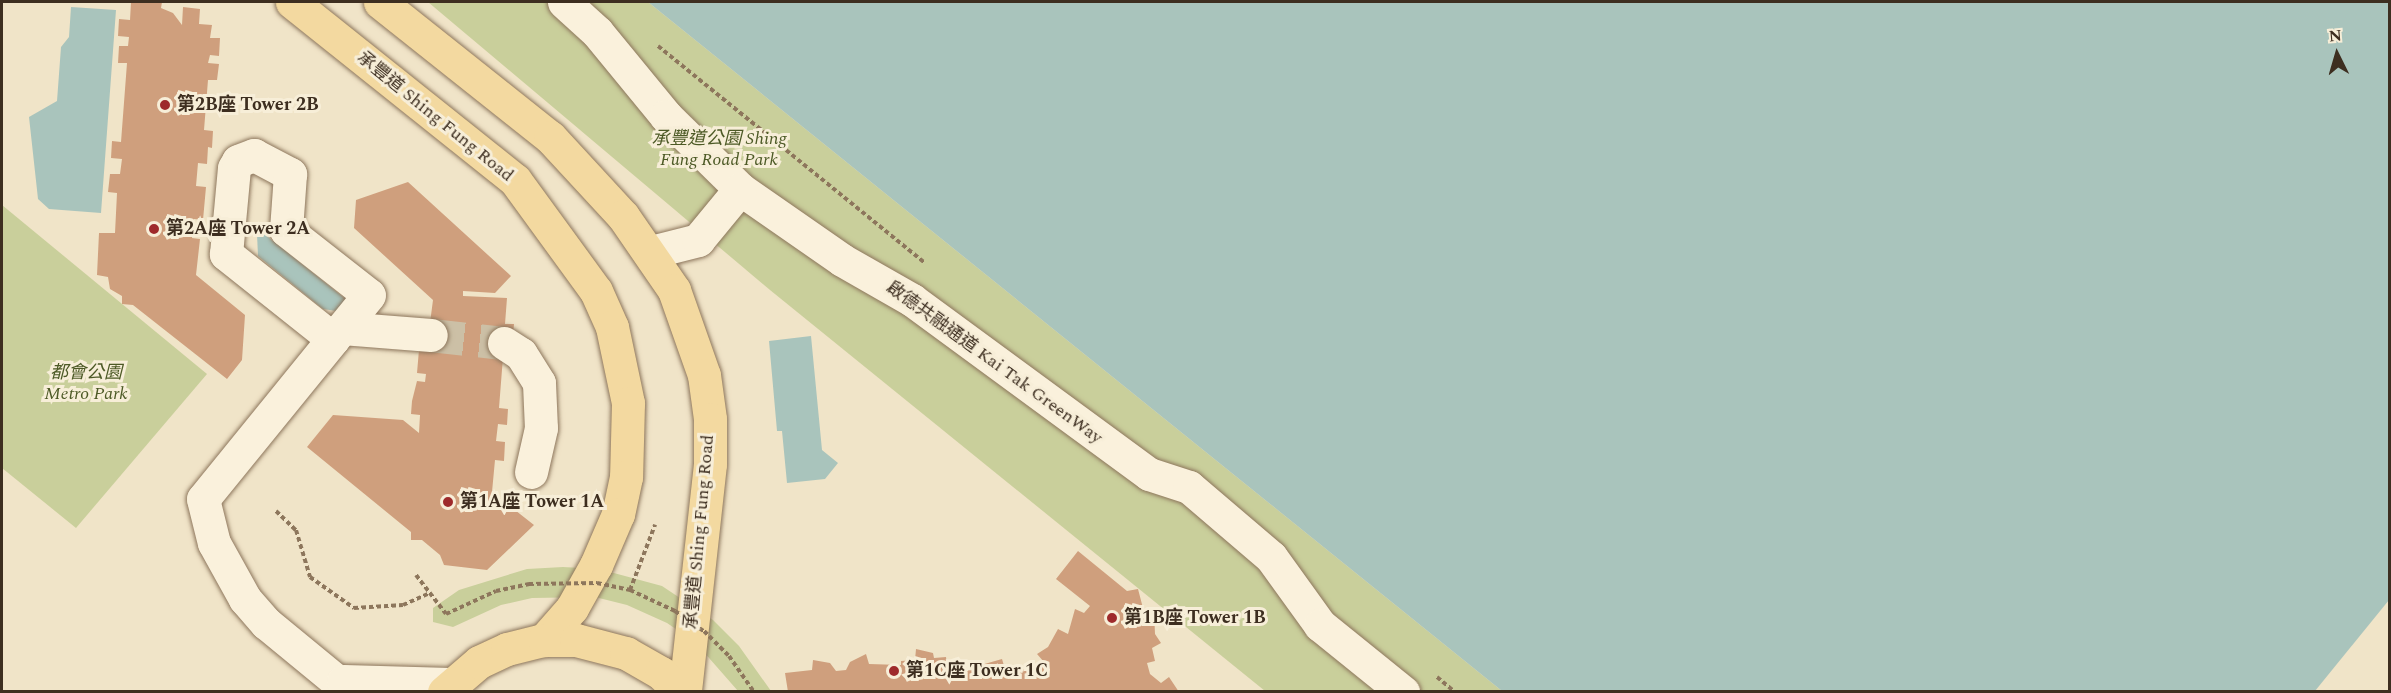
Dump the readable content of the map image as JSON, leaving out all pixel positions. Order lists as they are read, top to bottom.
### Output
{
  "streets": {
    "main road": ["承豐道 Shing Fung Road"],
    "street": ["啟德共融通道 Kai Tak GreenWay"]
  },
  "parks": ["承豐道公園 Shing Fung Road Park", "都會公園 Metro Park"],
  "places": [
    "第2B座 Tower 2B",
    "第2A座 Tower 2A",
    "第1A座 Tower 1A",
    "第1B座 Tower 1B",
    "第1C座 Tower 1C"
  ],
  "north": "top"
}
